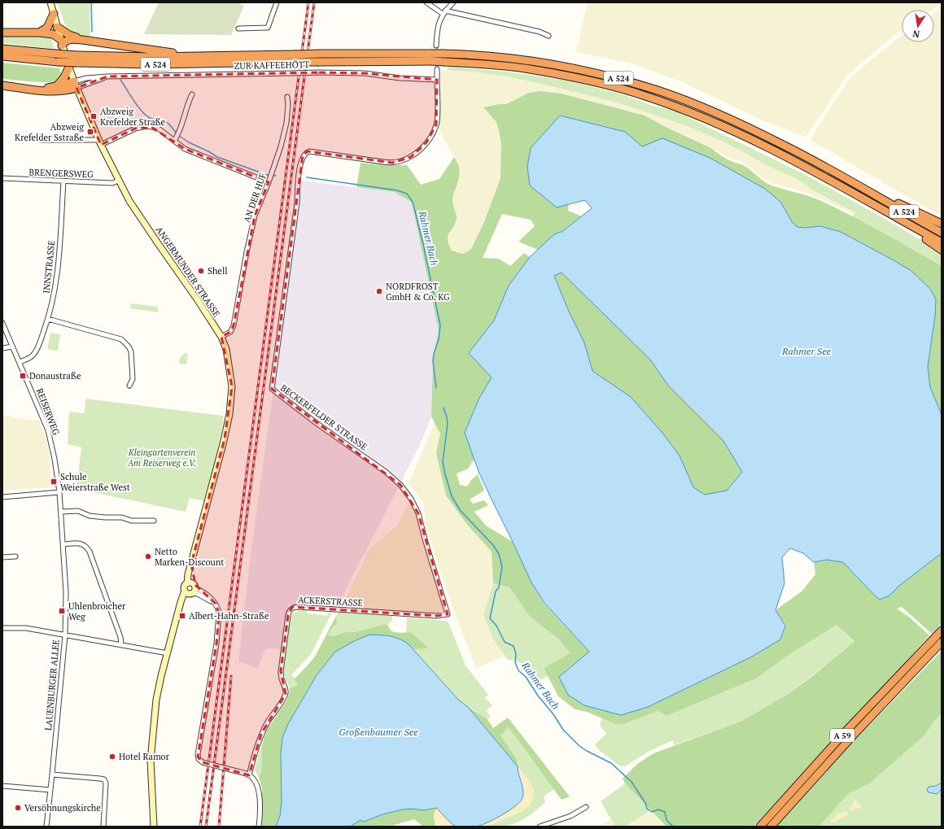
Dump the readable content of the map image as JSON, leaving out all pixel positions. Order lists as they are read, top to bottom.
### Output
{
  "streets": {
    "highway": ["A 524", "A 59"],
    "main road": ["ANGERMUNDER STRASSE"],
    "street": [
      "ZUR KAFFEEHÖTT",
      "BRENGERSWEG",
      "AN DER HUF",
      "INNSTRASSE",
      "REISERWEG",
      "BECKERFELDER STRASSE",
      "ACKERSTRASSE",
      "LAUENBURGER ALLEE"
    ]
  },
  "crossings": [
    ["ZUR KAFFEEHÖTT", "ANGERMUNDER STRASSE"],
    ["ZUR KAFFEEHÖTT", "BECKERFELDER STRASSE"],
    ["BRENGERSWEG", "INNSTRASSE"],
    ["BRENGERSWEG", "ANGERMUNDER STRASSE"],
    ["AN DER HUF", "ANGERMUNDER STRASSE"],
    ["INNSTRASSE", "REISERWEG"],
    ["REISERWEG", "LAUENBURGER ALLEE"],
    ["BECKERFELDER STRASSE", "ACKERSTRASSE"]
  ],
  "water": ["Rahmer Bach", "Rahmer See", "Großenbaumer See"],
  "parks": ["Kleingartenverein Am Reiserweg e.V."],
  "places": {
    "transit": [
      "Abzweig Krefelder Straße",
      "Abzweig Krefelder Sstraße",
      "Donaustraße",
      "Schule Weierstraße West",
      "Uhlenbroicher Weg",
      "Albert-Hahn-Straße"
    ],
    "other": [
      "Shell",
      "NORDFROST GmbH & Co. KG",
      "Netto Marken-Discount",
      "Hotel Ramor",
      "Versöhnungskirche"
    ]
  },
  "north": "bottom"
}
